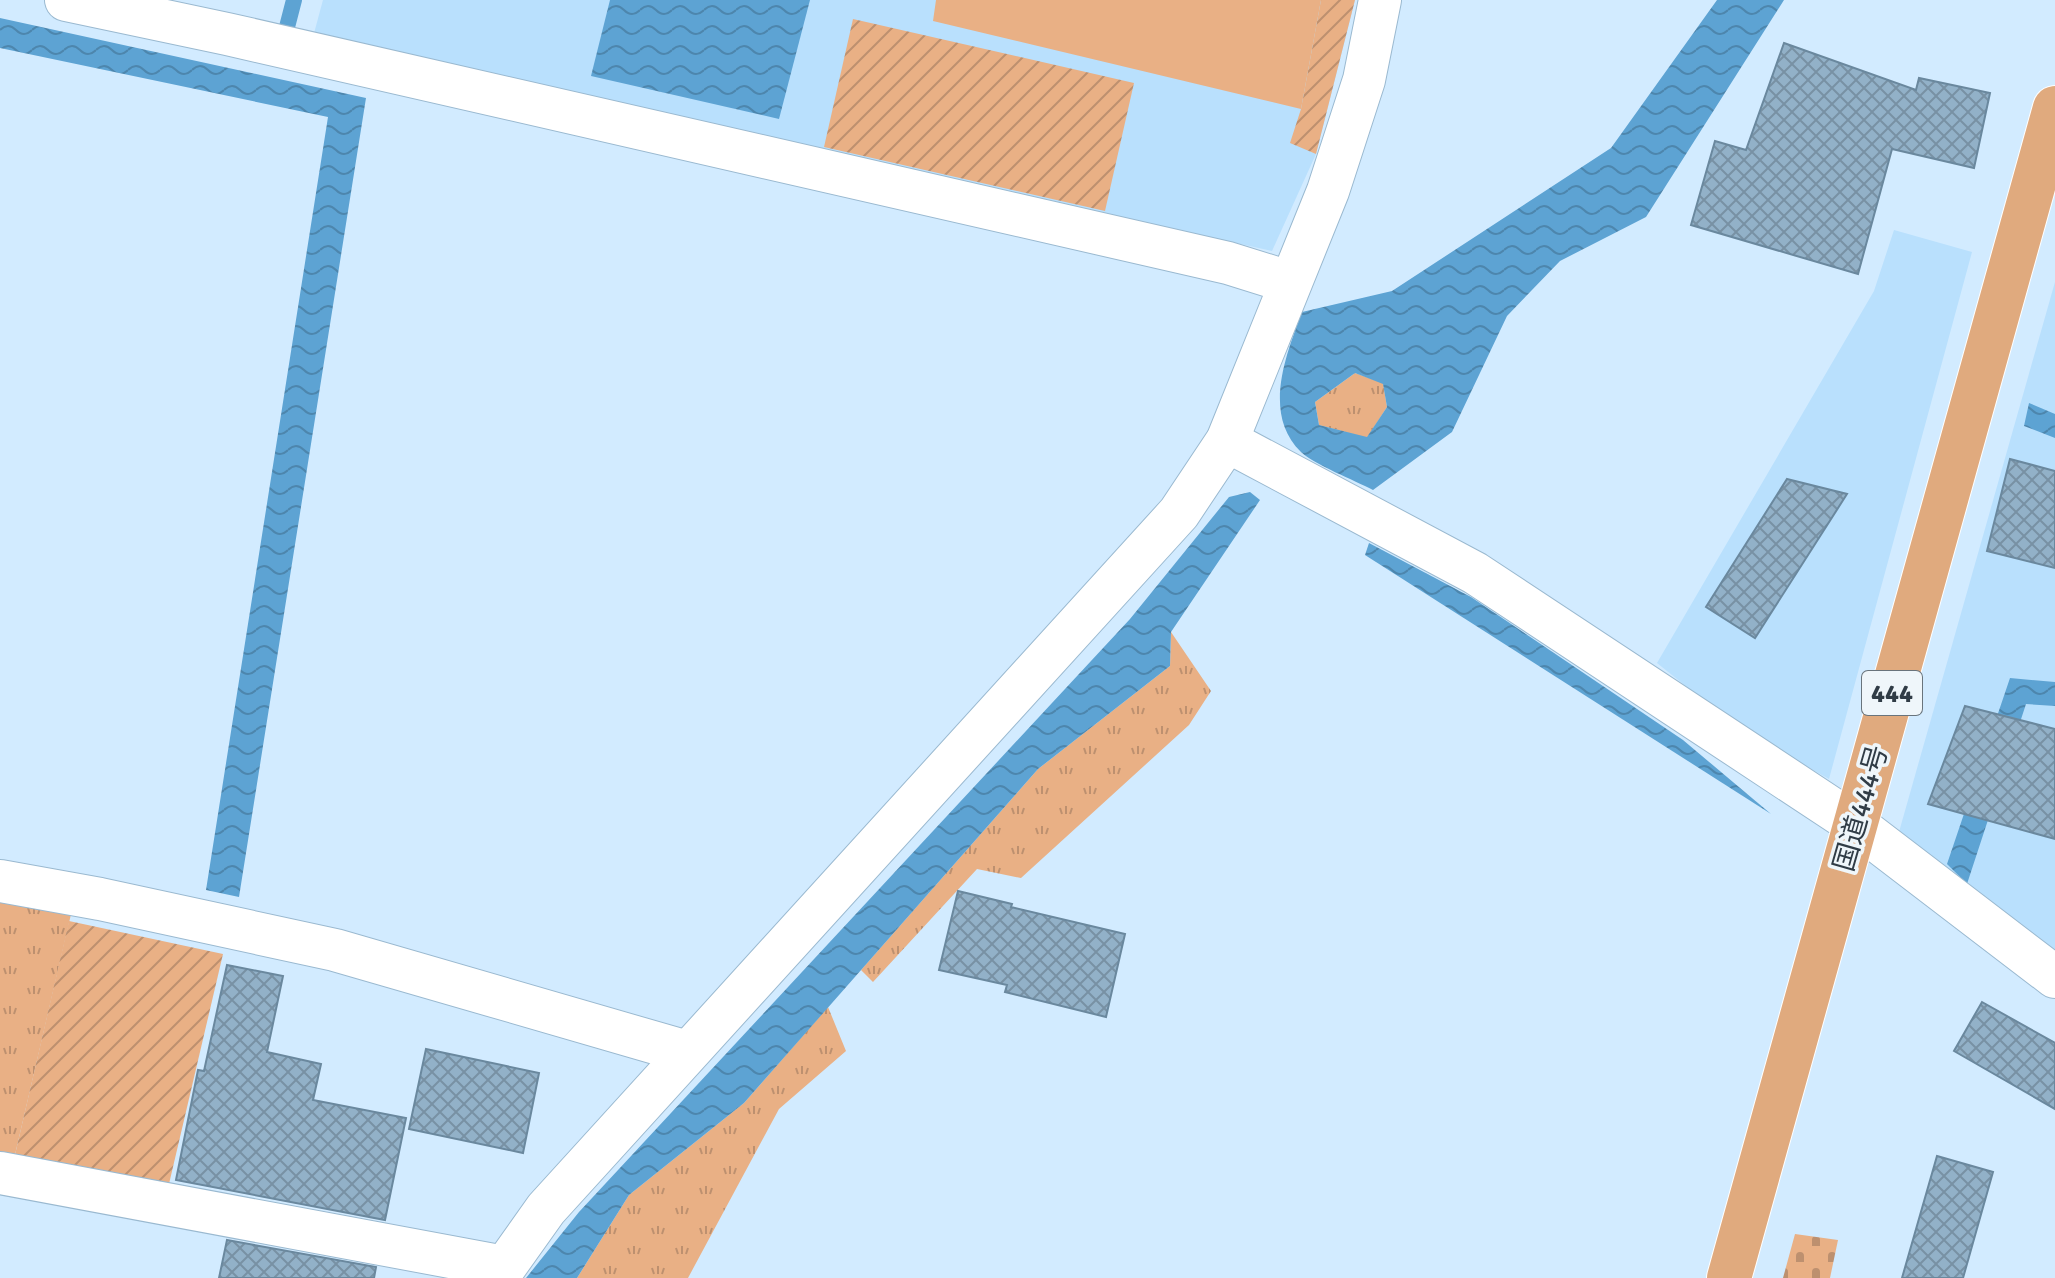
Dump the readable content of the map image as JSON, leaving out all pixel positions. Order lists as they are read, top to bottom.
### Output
{
  "streets": {
    "highway": ["444", "国道444号"]
  }
}
